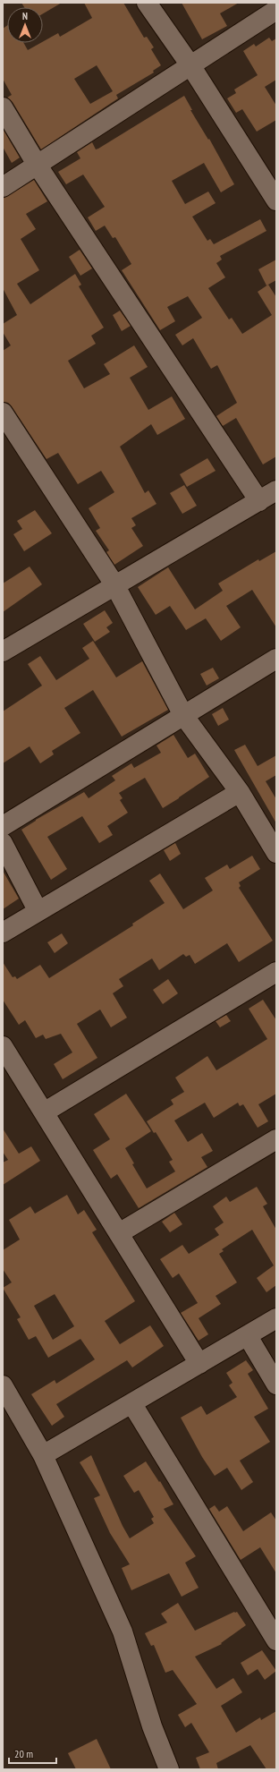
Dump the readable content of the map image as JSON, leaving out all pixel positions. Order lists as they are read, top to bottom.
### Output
{
  "scale_bar": "20 m",
  "north": "top"
}
